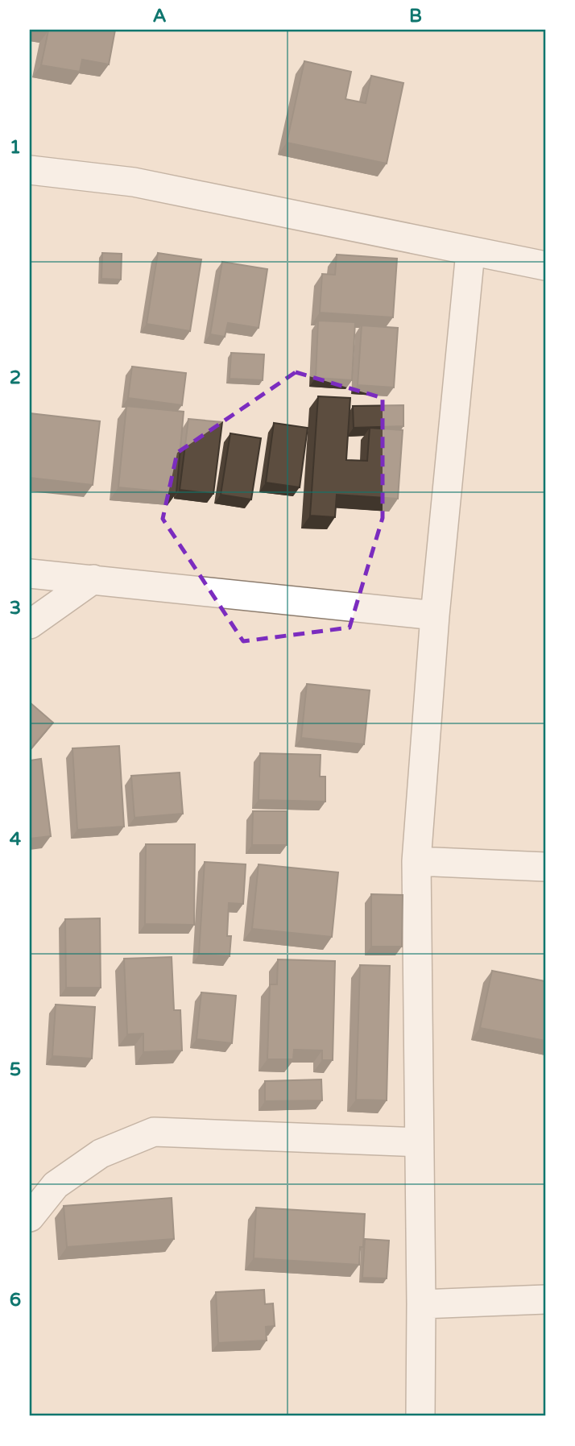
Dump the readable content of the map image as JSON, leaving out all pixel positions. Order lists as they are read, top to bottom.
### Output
{
  "grid": {
    "columns": ["A", "B"],
    "rows": [
      "1",
      "2",
      "3",
      "4",
      "5",
      "6"
    ]
  }
}
